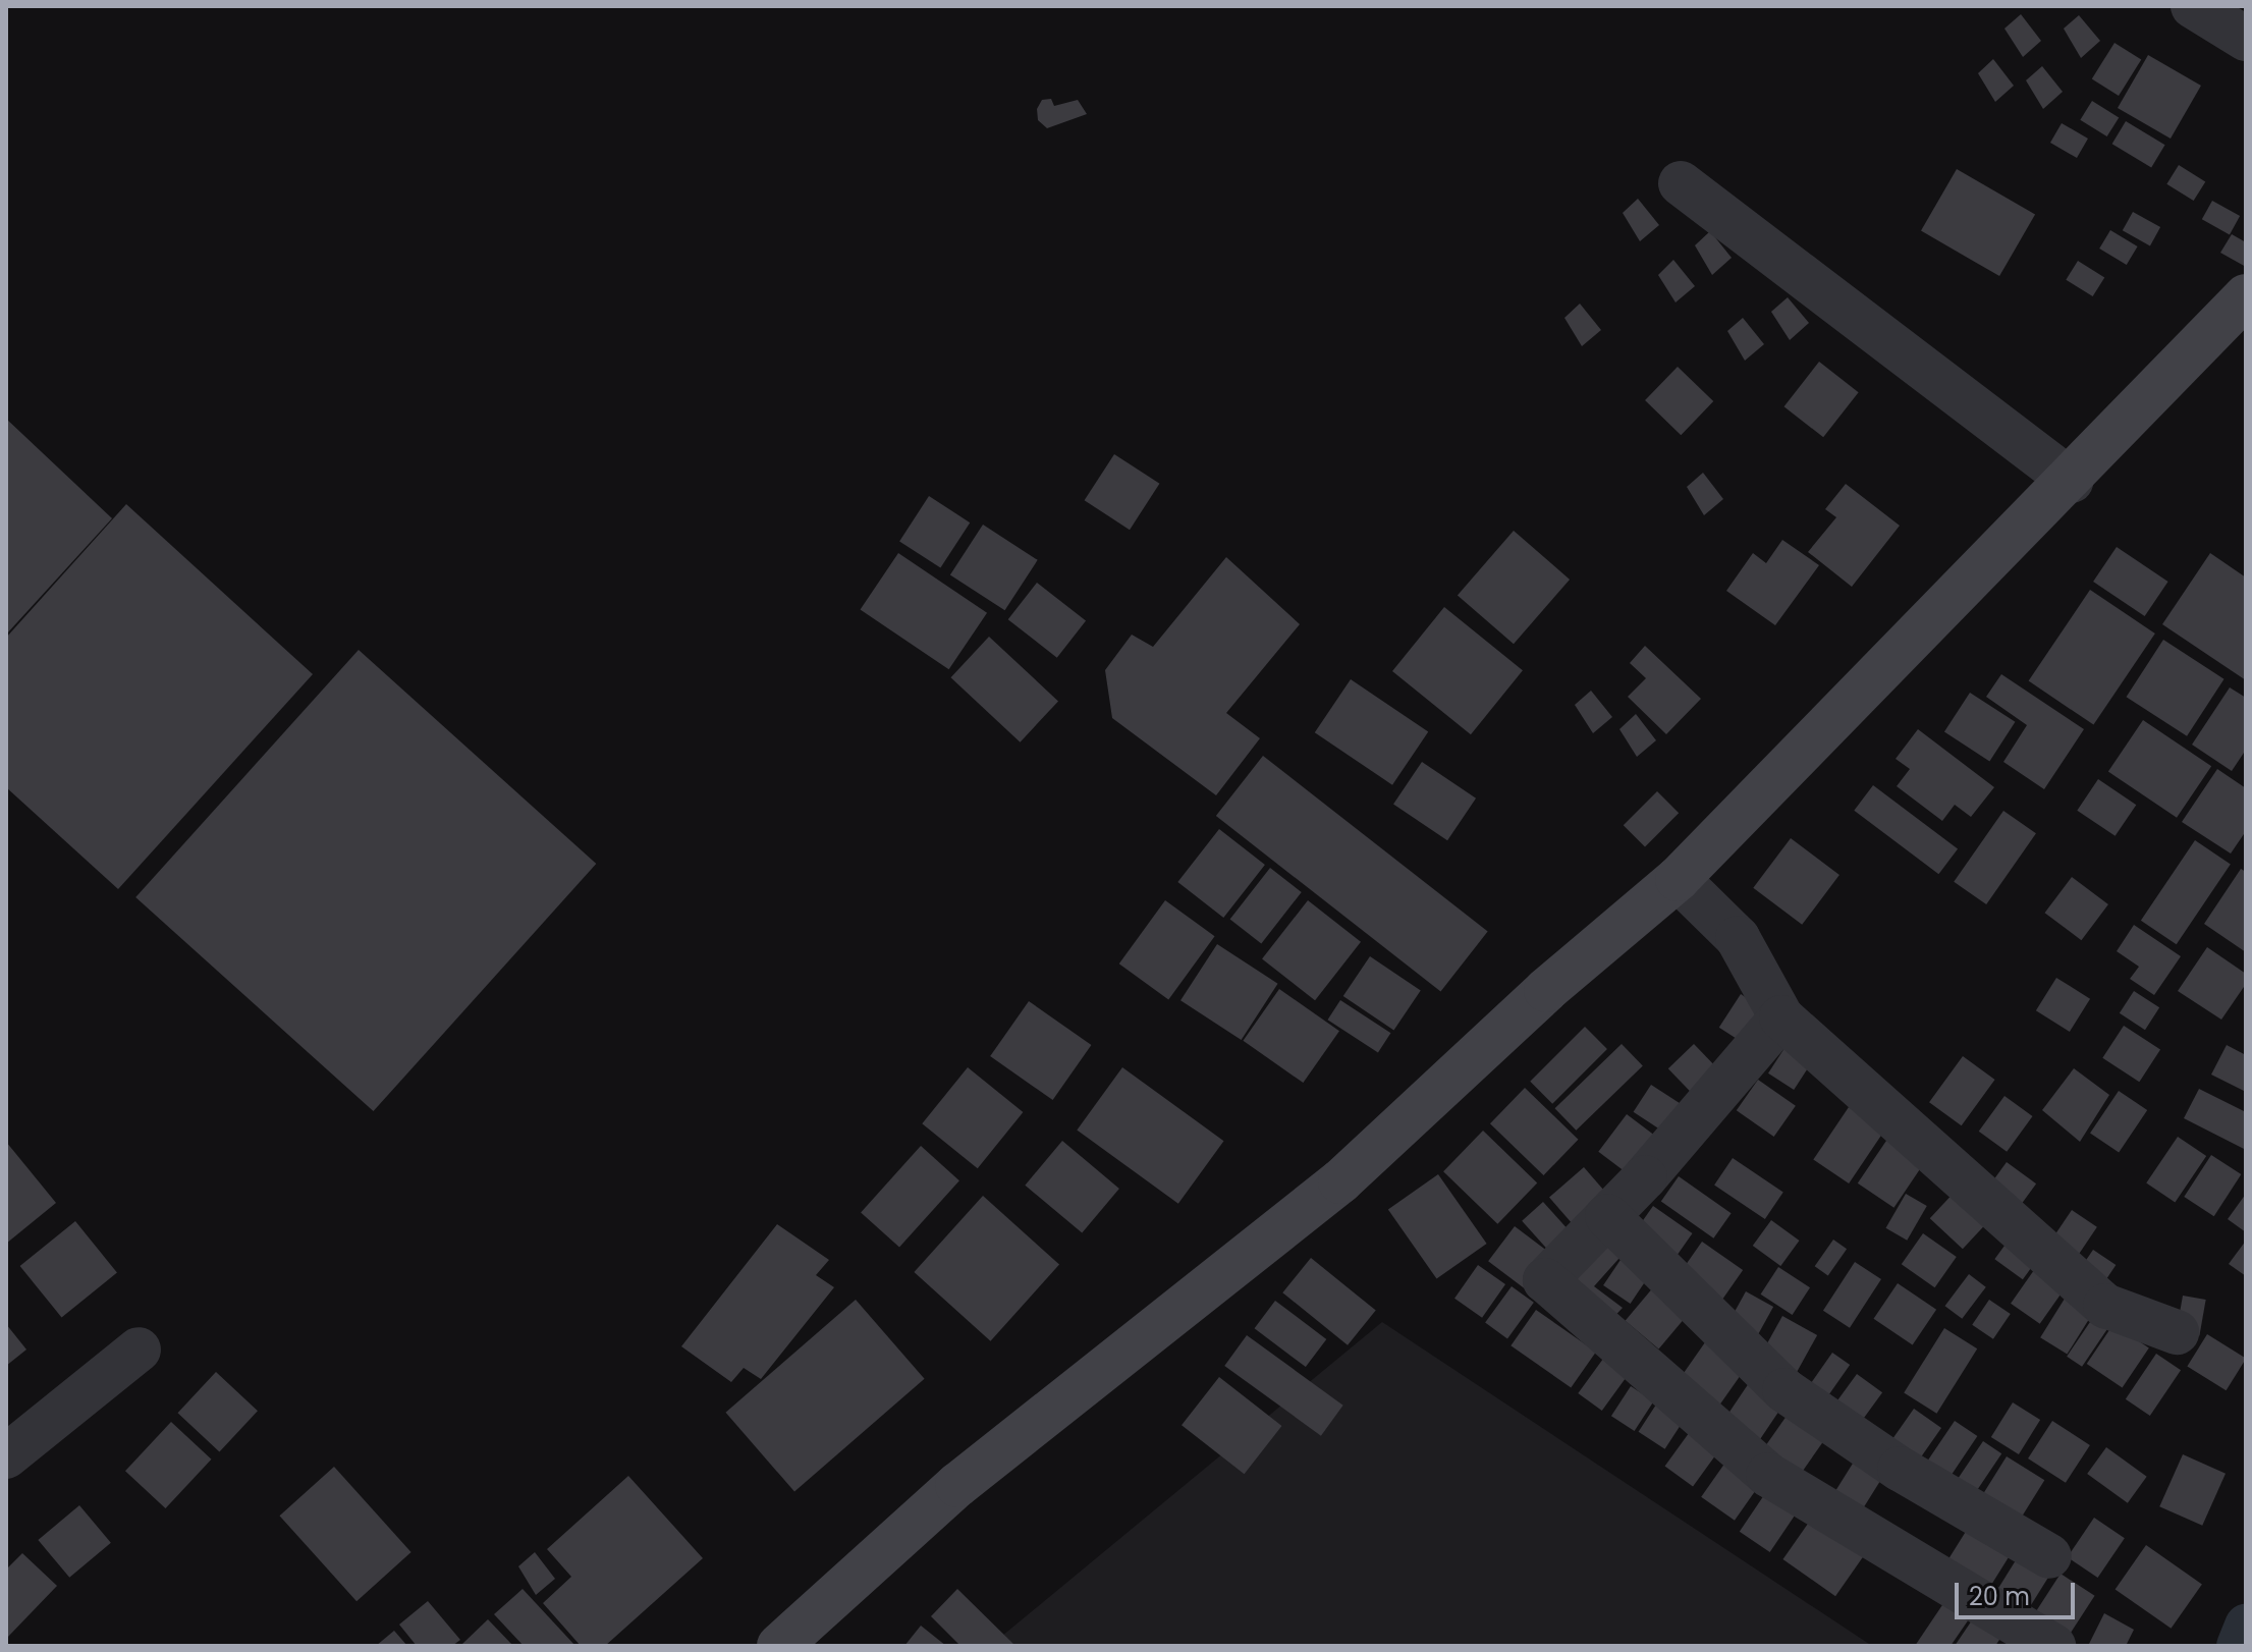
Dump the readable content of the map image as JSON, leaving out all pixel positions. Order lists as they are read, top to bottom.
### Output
{
  "scale_bar": "20 m"
}
